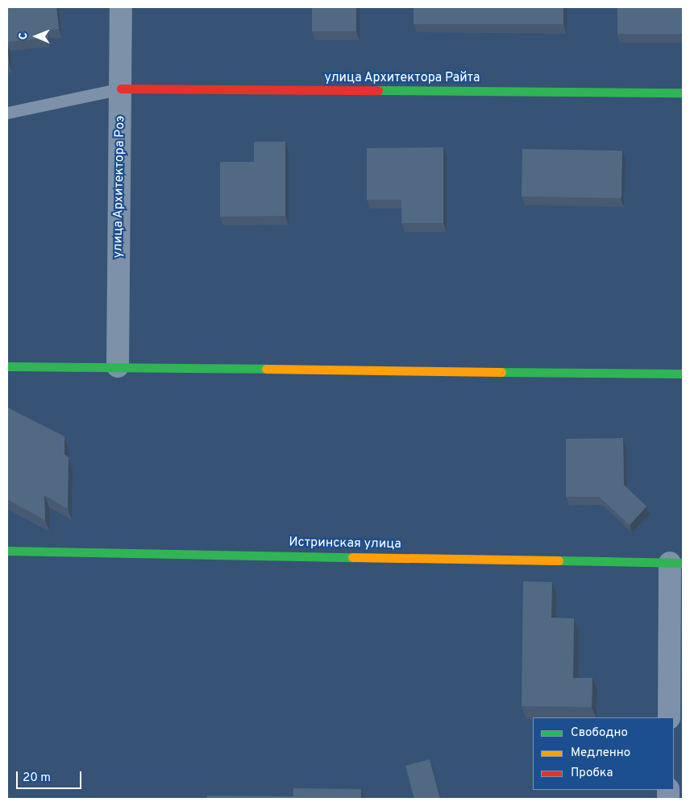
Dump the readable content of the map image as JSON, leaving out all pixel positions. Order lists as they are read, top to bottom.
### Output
{
  "streets": {
    "street": ["улица Архитектора Райта", "улица Архитектора Роэ", "Истринская улица"]
  },
  "crossings": [
    ["улица Архитектора Райта", "улица Архитектора Роэ"]
  ],
  "legend": ["Свободно", "Медленно", "Пробка"],
  "scale_bar": "20 m",
  "north": "left"
}
